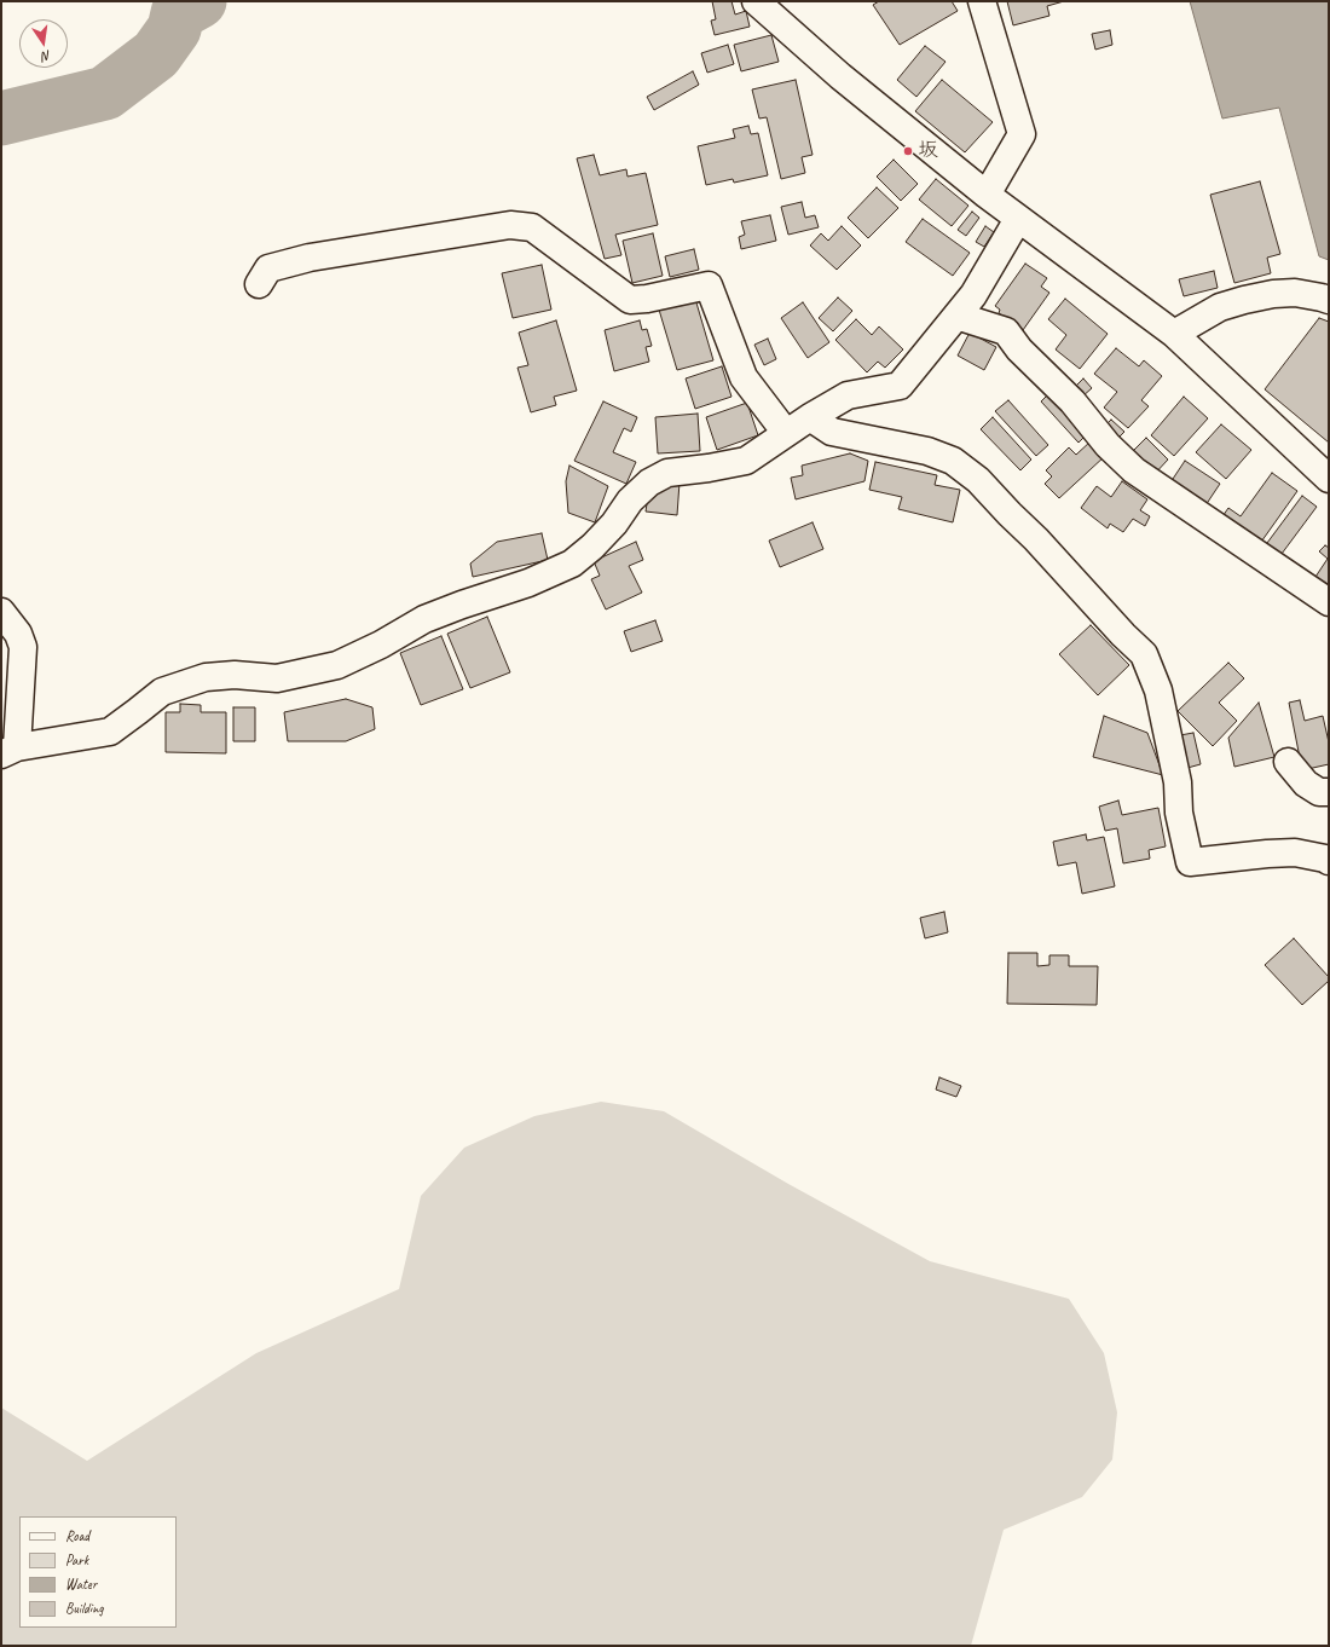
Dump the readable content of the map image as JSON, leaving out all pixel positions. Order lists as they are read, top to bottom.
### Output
{
  "places": ["坂"],
  "legend": [
    "Road",
    "Park",
    "Water",
    "Building"
  ],
  "north": "bottom"
}
